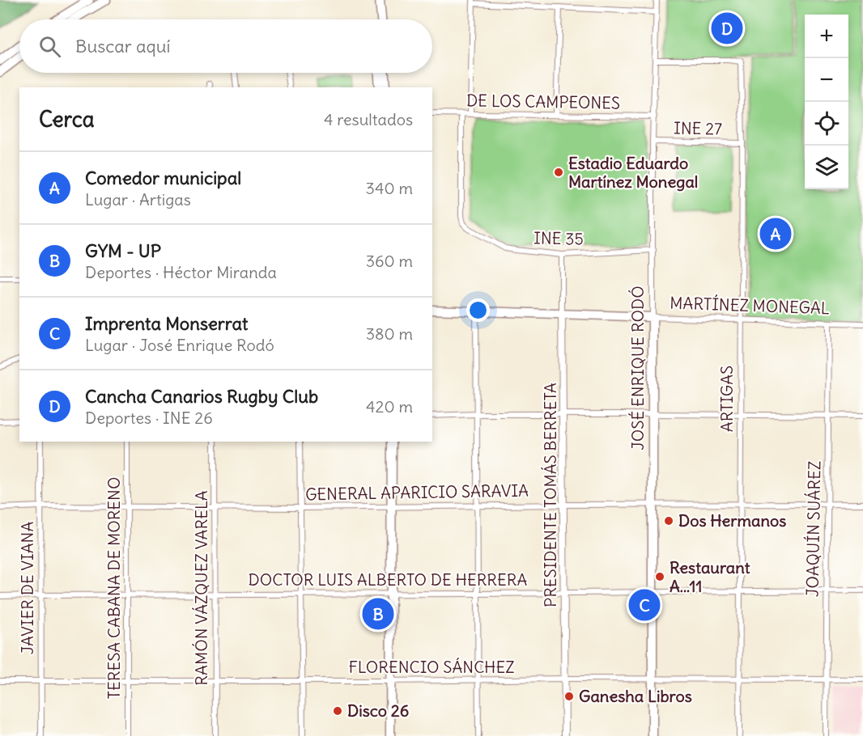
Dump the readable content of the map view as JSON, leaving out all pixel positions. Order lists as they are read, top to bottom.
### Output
{
  "streets": {
    "highway": ["MARTÍNEZ MONEGAL", "JOSÉ ENRIQUE RODÓ"],
    "street": [
      "DE LOS CAMPEONES",
      "INE 27",
      "INE 35",
      "ARTIGAS",
      "GENERAL APARICIO SARAVIA",
      "PRESIDENTE TOMÁS BERRETA",
      "JOAQUÍN SUÁREZ",
      "DOCTOR LUIS ALBERTO DE HERRERA",
      "JAVIER DE VIANA",
      "TERESA CABANA DE MORENO",
      "RAMÓN VÁZQUEZ VARELA",
      "FLORENCIO SÁNCHEZ"
    ]
  },
  "crossings": [
    ["DE LOS CAMPEONES", "INE 35"],
    ["DE LOS CAMPEONES", "JOSÉ ENRIQUE RODÓ"],
    ["INE 27", "JOSÉ ENRIQUE RODÓ"],
    ["INE 27", "ARTIGAS"],
    ["INE 35", "JOSÉ ENRIQUE RODÓ"],
    ["INE 35", "PRESIDENTE TOMÁS BERRETA"],
    ["MARTÍNEZ MONEGAL", "JOSÉ ENRIQUE RODÓ"],
    ["MARTÍNEZ MONEGAL", "ARTIGAS"],
    ["MARTÍNEZ MONEGAL", "PRESIDENTE TOMÁS BERRETA"],
    ["MARTÍNEZ MONEGAL", "JOAQUÍN SUÁREZ"],
    ["JOSÉ ENRIQUE RODÓ", "ARTIGAS"],
    ["JOSÉ ENRIQUE RODÓ", "GENERAL APARICIO SARAVIA"],
    ["JOSÉ ENRIQUE RODÓ", "DOCTOR LUIS ALBERTO DE HERRERA"],
    ["JOSÉ ENRIQUE RODÓ", "FLORENCIO SÁNCHEZ"],
    ["ARTIGAS", "GENERAL APARICIO SARAVIA"],
    ["ARTIGAS", "DOCTOR LUIS ALBERTO DE HERRERA"],
    ["ARTIGAS", "FLORENCIO SÁNCHEZ"],
    ["GENERAL APARICIO SARAVIA", "PRESIDENTE TOMÁS BERRETA"],
    ["GENERAL APARICIO SARAVIA", "JOAQUÍN SUÁREZ"],
    ["GENERAL APARICIO SARAVIA", "JAVIER DE VIANA"],
    ["GENERAL APARICIO SARAVIA", "TERESA CABANA DE MORENO"],
    ["GENERAL APARICIO SARAVIA", "RAMÓN VÁZQUEZ VARELA"],
    ["PRESIDENTE TOMÁS BERRETA", "DOCTOR LUIS ALBERTO DE HERRERA"],
    ["PRESIDENTE TOMÁS BERRETA", "FLORENCIO SÁNCHEZ"],
    ["JOAQUÍN SUÁREZ", "DOCTOR LUIS ALBERTO DE HERRERA"],
    ["JOAQUÍN SUÁREZ", "FLORENCIO SÁNCHEZ"],
    ["DOCTOR LUIS ALBERTO DE HERRERA", "JAVIER DE VIANA"],
    ["DOCTOR LUIS ALBERTO DE HERRERA", "TERESA CABANA DE MORENO"],
    ["DOCTOR LUIS ALBERTO DE HERRERA", "RAMÓN VÁZQUEZ VARELA"],
    ["JAVIER DE VIANA", "FLORENCIO SÁNCHEZ"],
    ["TERESA CABANA DE MORENO", "FLORENCIO SÁNCHEZ"],
    ["RAMÓN VÁZQUEZ VARELA", "FLORENCIO SÁNCHEZ"]
  ],
  "places": [
    "Estadio Eduardo Martínez Monegal",
    "Dos Hermanos",
    "Restaurant A...11",
    "Ganesha Libros",
    "Disco 26"
  ],
  "page": {
    "pins": [
      "D",
      "A",
      "C",
      "B"
    ],
    "map_buttons": ["+", "−"],
    "search": "Buscar aquí",
    "heading": ["Cerca", "4 resultados"],
    "list": [
      {
        "mark": "A",
        "name": "Comedor municipal",
        "note": "Lugar · Artigas",
        "value": "340 m"
      },
      {
        "mark": "B",
        "name": "GYM - UP",
        "note": "Deportes · Héctor Miranda",
        "value": "360 m"
      },
      {
        "mark": "C",
        "name": "Imprenta Monserrat",
        "note": "Lugar · José Enrique Rodó",
        "value": "380 m"
      },
      {
        "mark": "D",
        "name": "Cancha Canarios Rugby Club",
        "note": "Deportes · INE 26",
        "value": "420 m"
      }
    ]
  }
}
